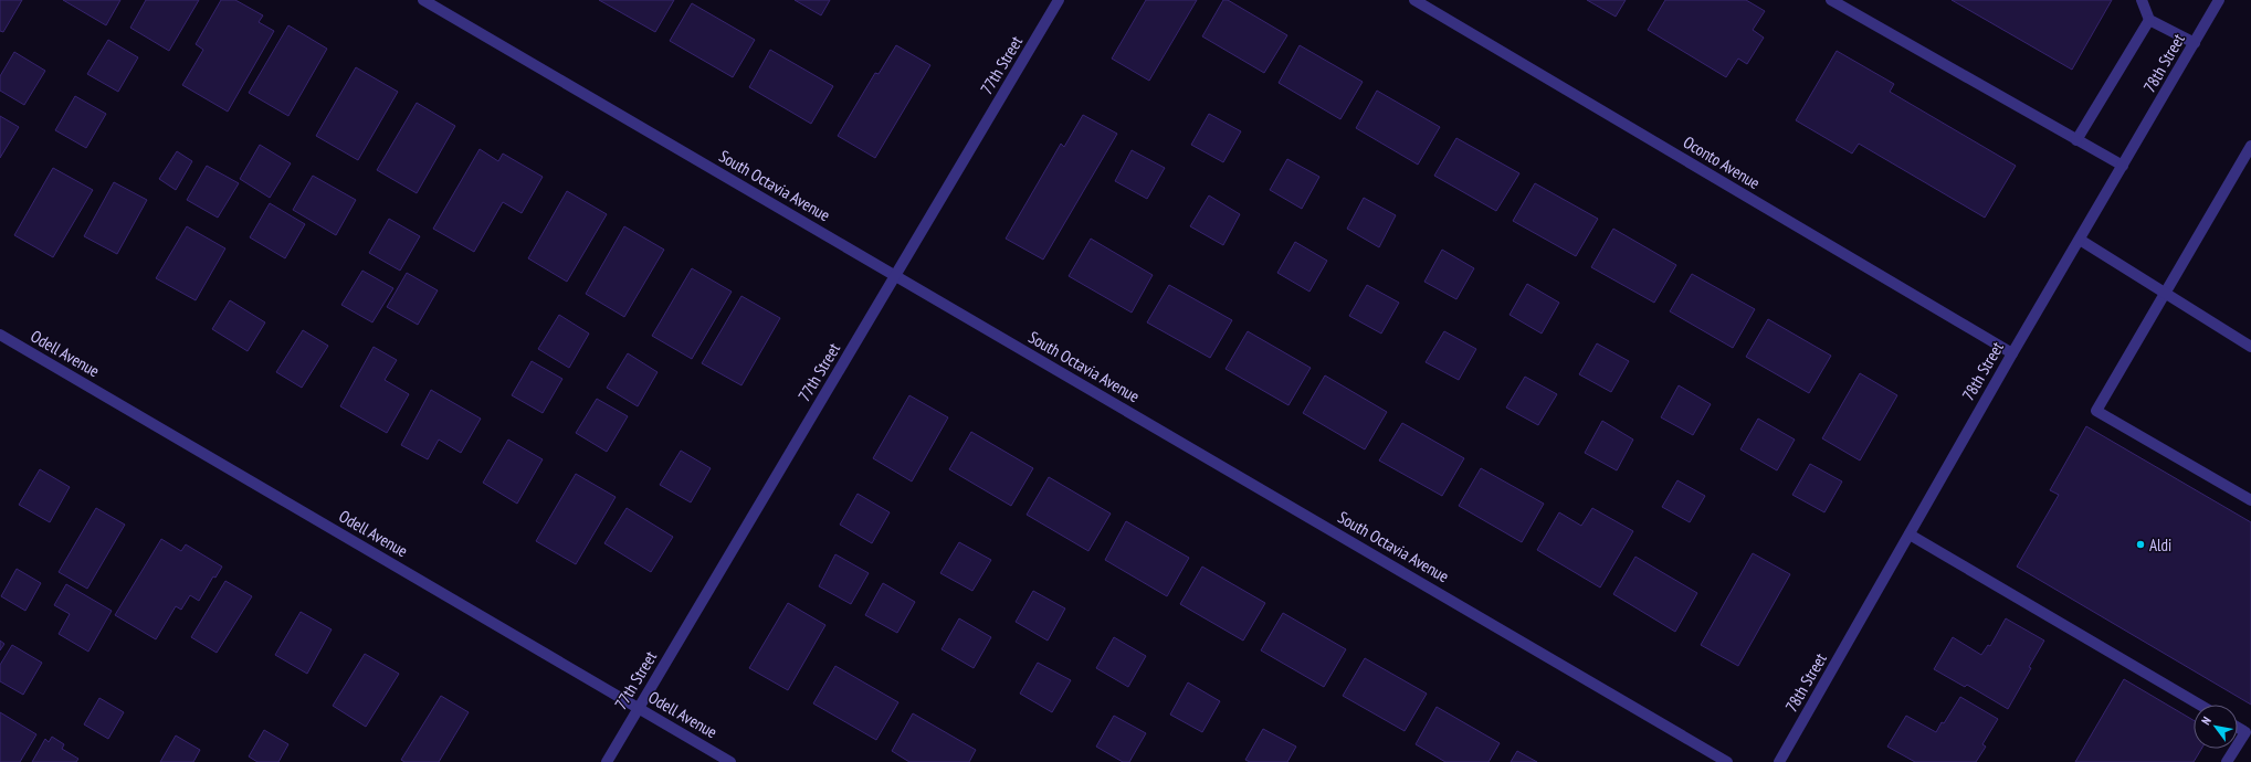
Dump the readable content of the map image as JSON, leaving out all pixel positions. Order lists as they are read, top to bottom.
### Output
{
  "streets": {
    "street": [
      "78th Street",
      "77th Street",
      "Oconto Avenue",
      "South Octavia Avenue",
      "Odell Avenue"
    ]
  },
  "crossings": [
    ["78th Street", "Oconto Avenue"],
    ["77th Street", "South Octavia Avenue"],
    ["77th Street", "Odell Avenue"]
  ],
  "places": ["Aldi"],
  "north": "top left"
}
